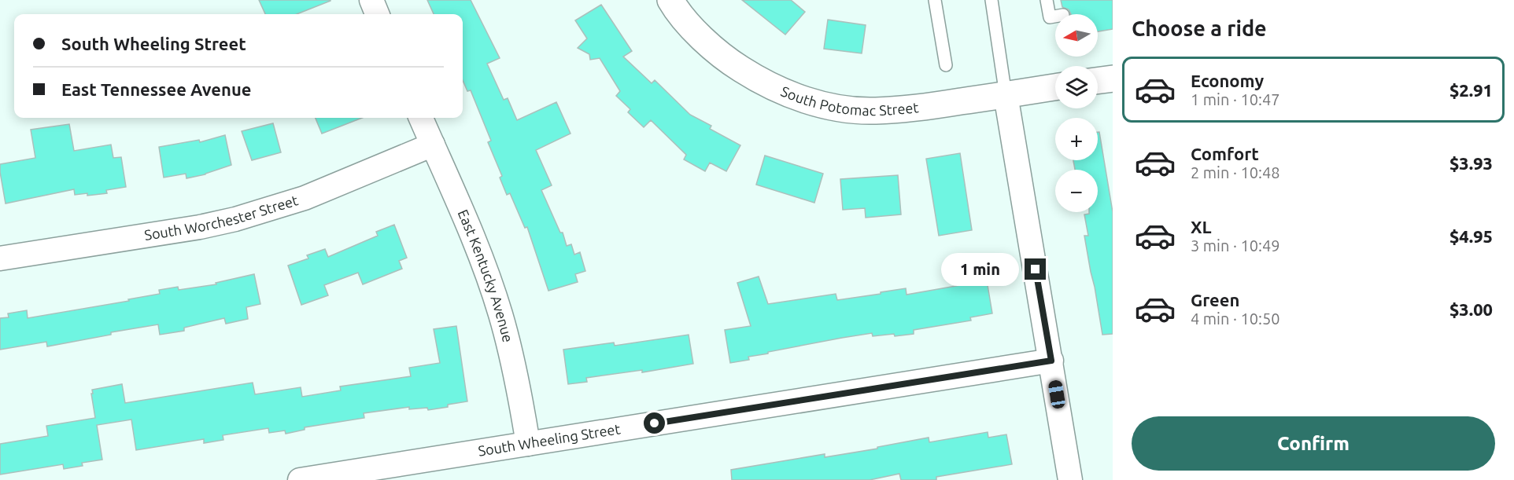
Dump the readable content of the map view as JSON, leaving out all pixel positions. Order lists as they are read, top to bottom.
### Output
{
  "streets": {
    "street": [
      "South Potomac Street",
      "South Worchester Street",
      "East Kentucky Avenue",
      "South Wheeling Street"
    ]
  },
  "crossings": [
    ["South Worchester Street", "East Kentucky Avenue"],
    ["East Kentucky Avenue", "South Wheeling Street"]
  ],
  "north": "left",
  "page": {
    "heading": "Choose a ride",
    "map_buttons": ["+", "−"],
    "banner": ["South Wheeling Street", "East Tennessee Avenue"],
    "list": [
      {
        "name": "Economy",
        "note": "1 min · 10:47",
        "value": "$2.91"
      },
      {
        "name": "Comfort",
        "note": "2 min · 10:48",
        "value": "$3.93"
      },
      {
        "name": "XL",
        "note": "3 min · 10:49",
        "value": "$4.95"
      },
      {
        "name": "Green",
        "note": "4 min · 10:50",
        "value": "$3.00"
      }
    ],
    "bubble": "1 min",
    "buttons": "Confirm"
  }
}
